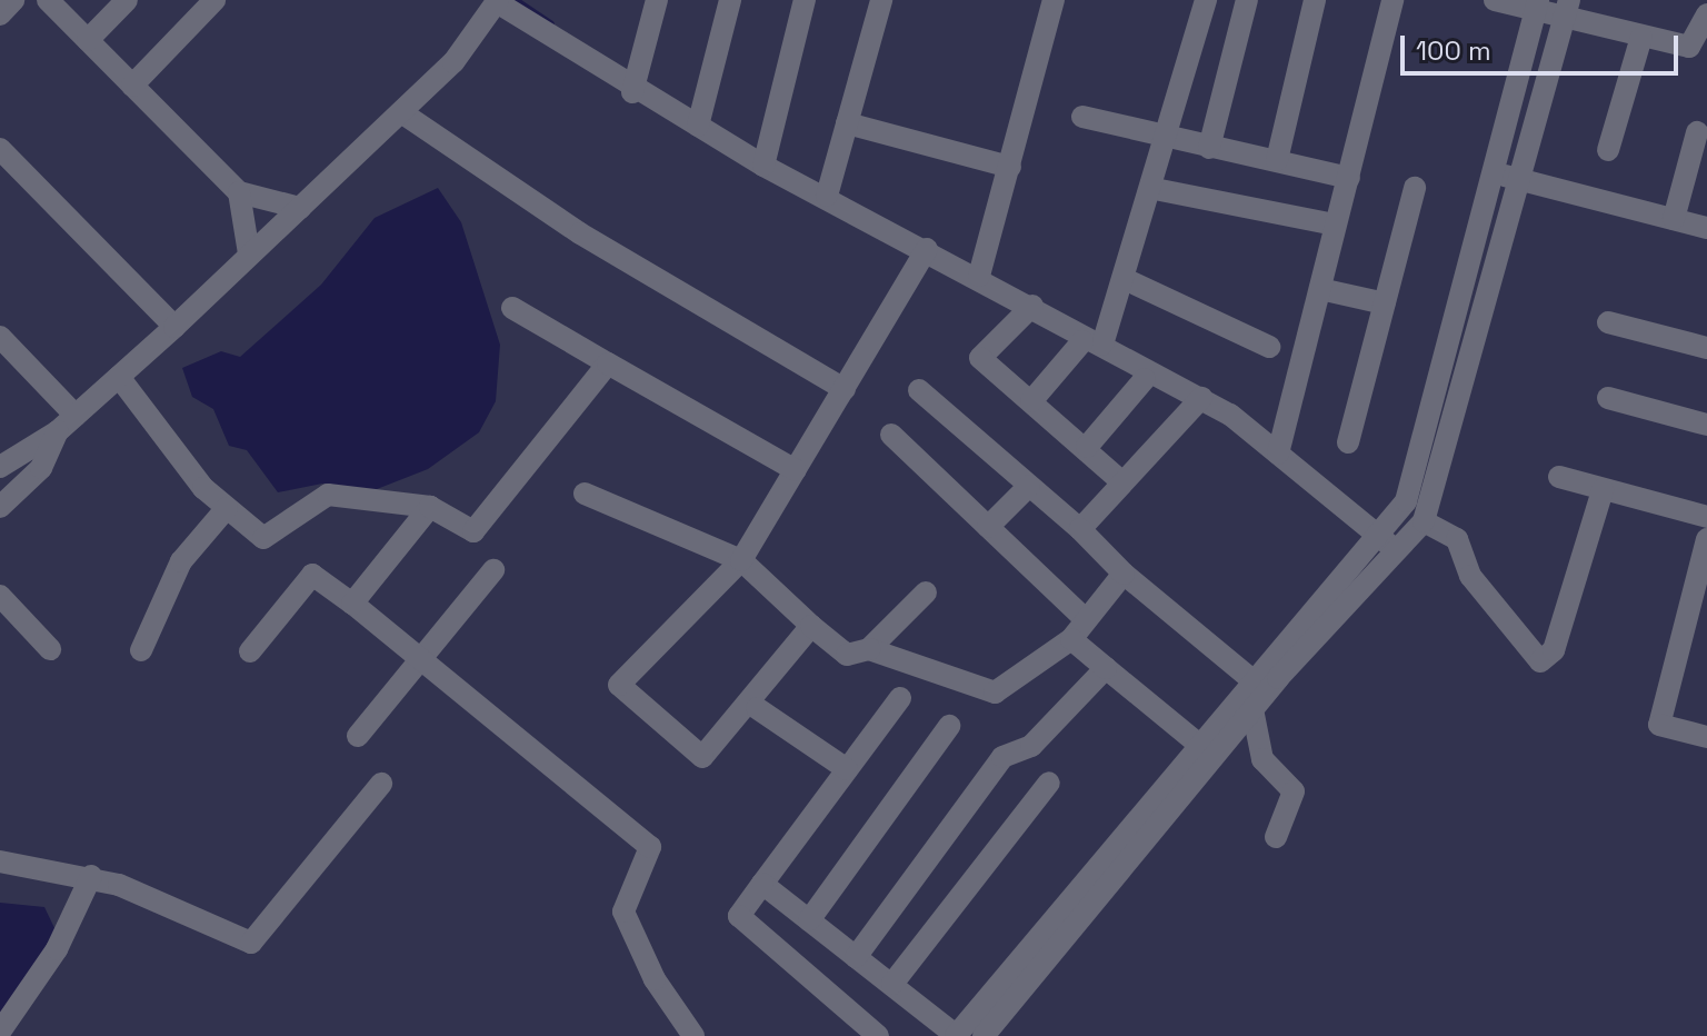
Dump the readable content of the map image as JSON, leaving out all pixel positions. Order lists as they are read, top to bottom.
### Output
{
  "scale_bar": "100 m"
}
